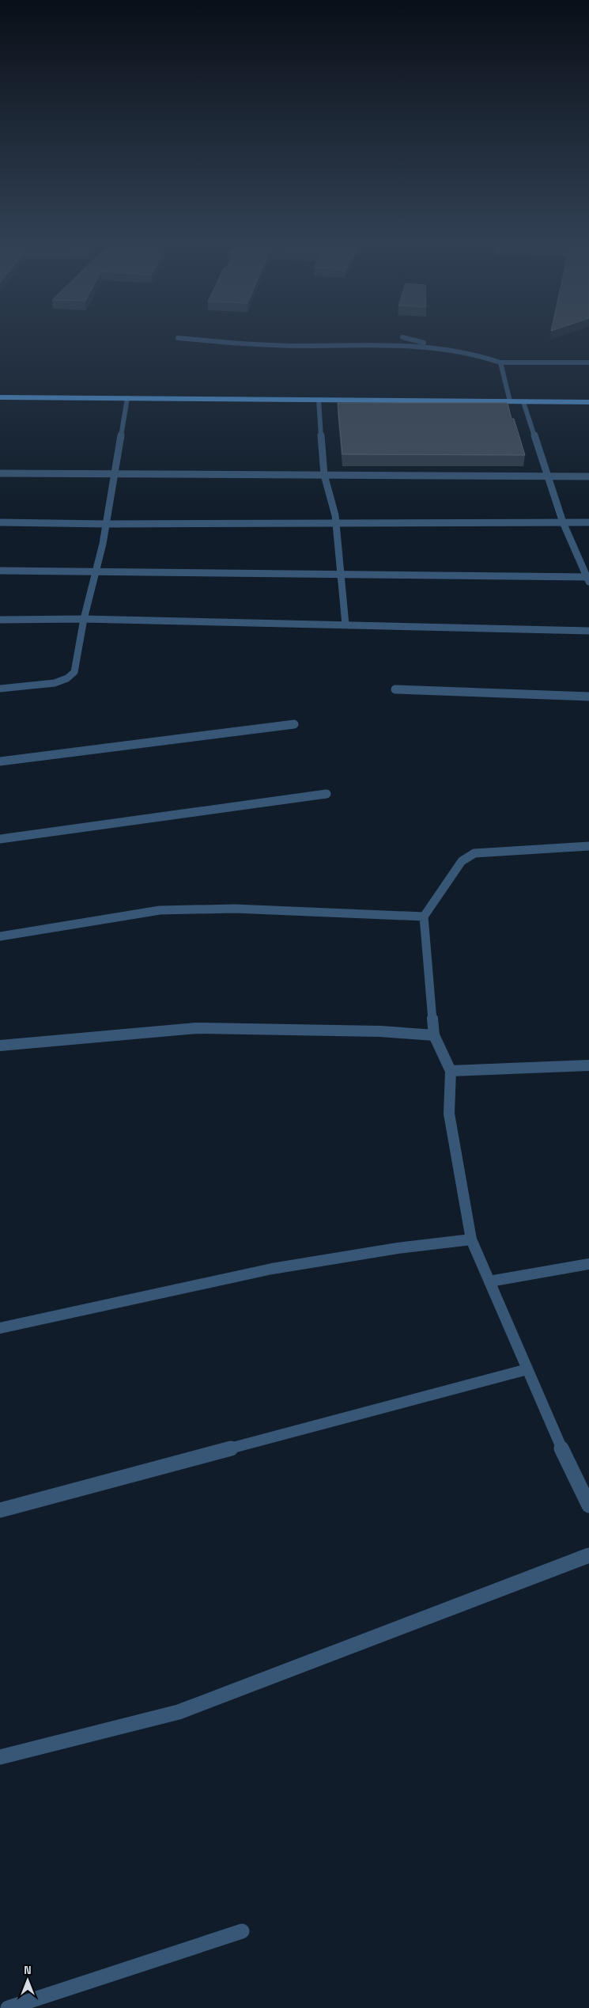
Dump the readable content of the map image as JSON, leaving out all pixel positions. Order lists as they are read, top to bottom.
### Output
{
  "north": "top"
}
